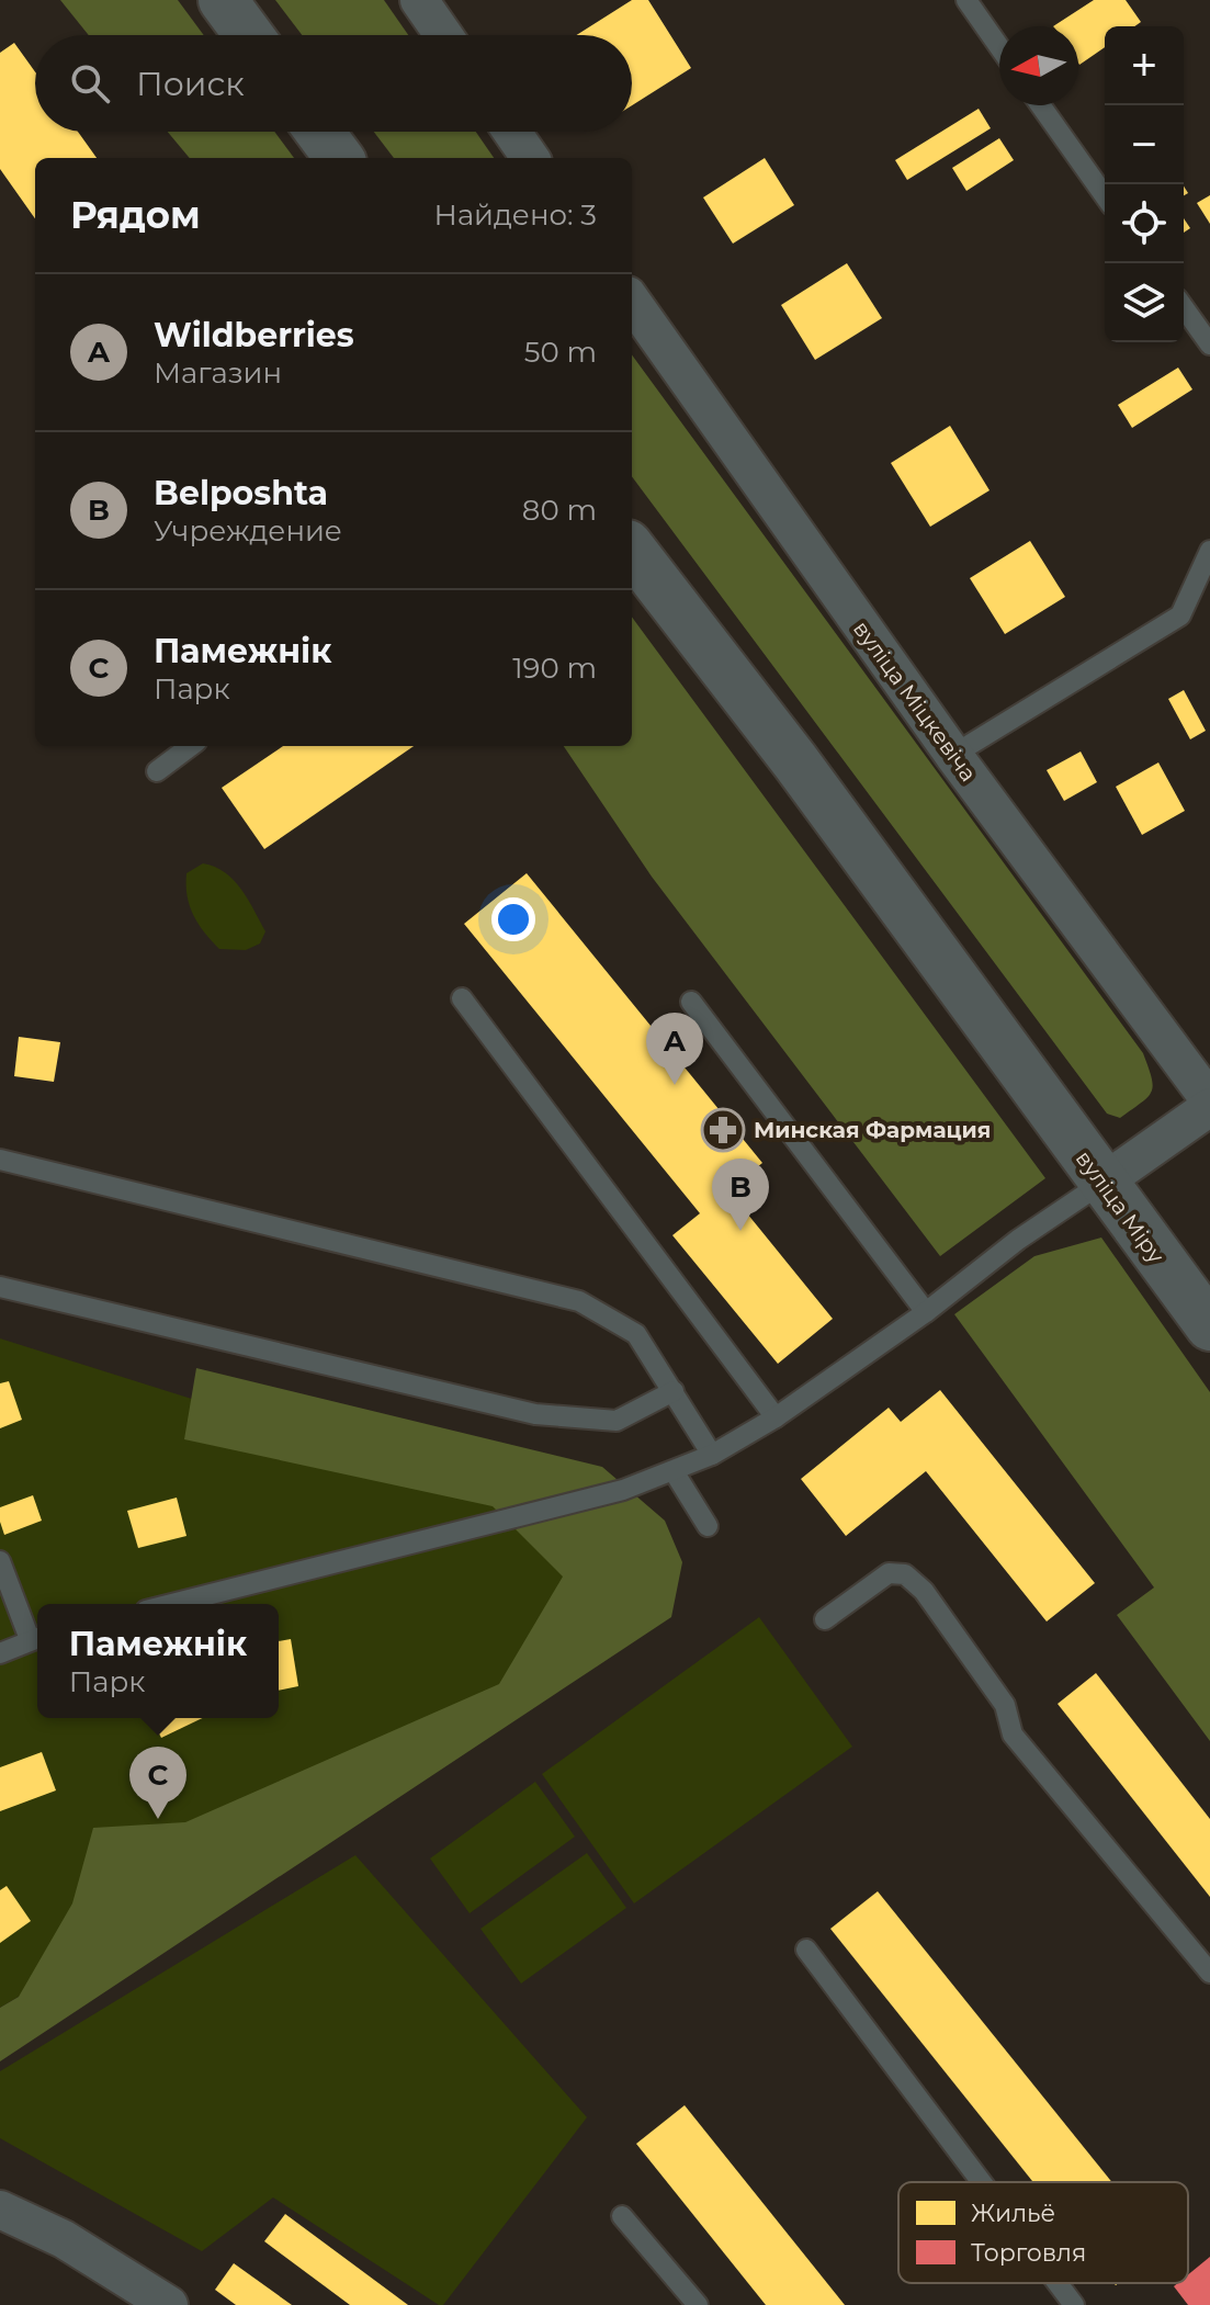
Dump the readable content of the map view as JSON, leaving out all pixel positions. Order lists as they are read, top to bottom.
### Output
{
  "streets": {
    "street": ["вуліца Міцкевіча", "вуліца Міру"]
  },
  "places": {
    "pharmacy": ["Минская Фармация"]
  },
  "legend": ["Жильё", "Торговля"],
  "north": "left",
  "page": {
    "map_buttons": ["+", "−"],
    "search": "Поиск",
    "heading": ["Рядом", "Найдено: 3"],
    "list": [
      {
        "mark": "A",
        "name": "Wildberries",
        "note": "Магазин",
        "value": "50 m"
      },
      {
        "mark": "B",
        "name": "Belposhta",
        "note": "Учреждение",
        "value": "80 m"
      },
      {
        "mark": "C",
        "name": "Памежнік",
        "note": "Парк",
        "value": "190 m"
      }
    ],
    "pins": ["A", "B", "C"],
    "popup": ["Памежнік", "Парк"]
  }
}
